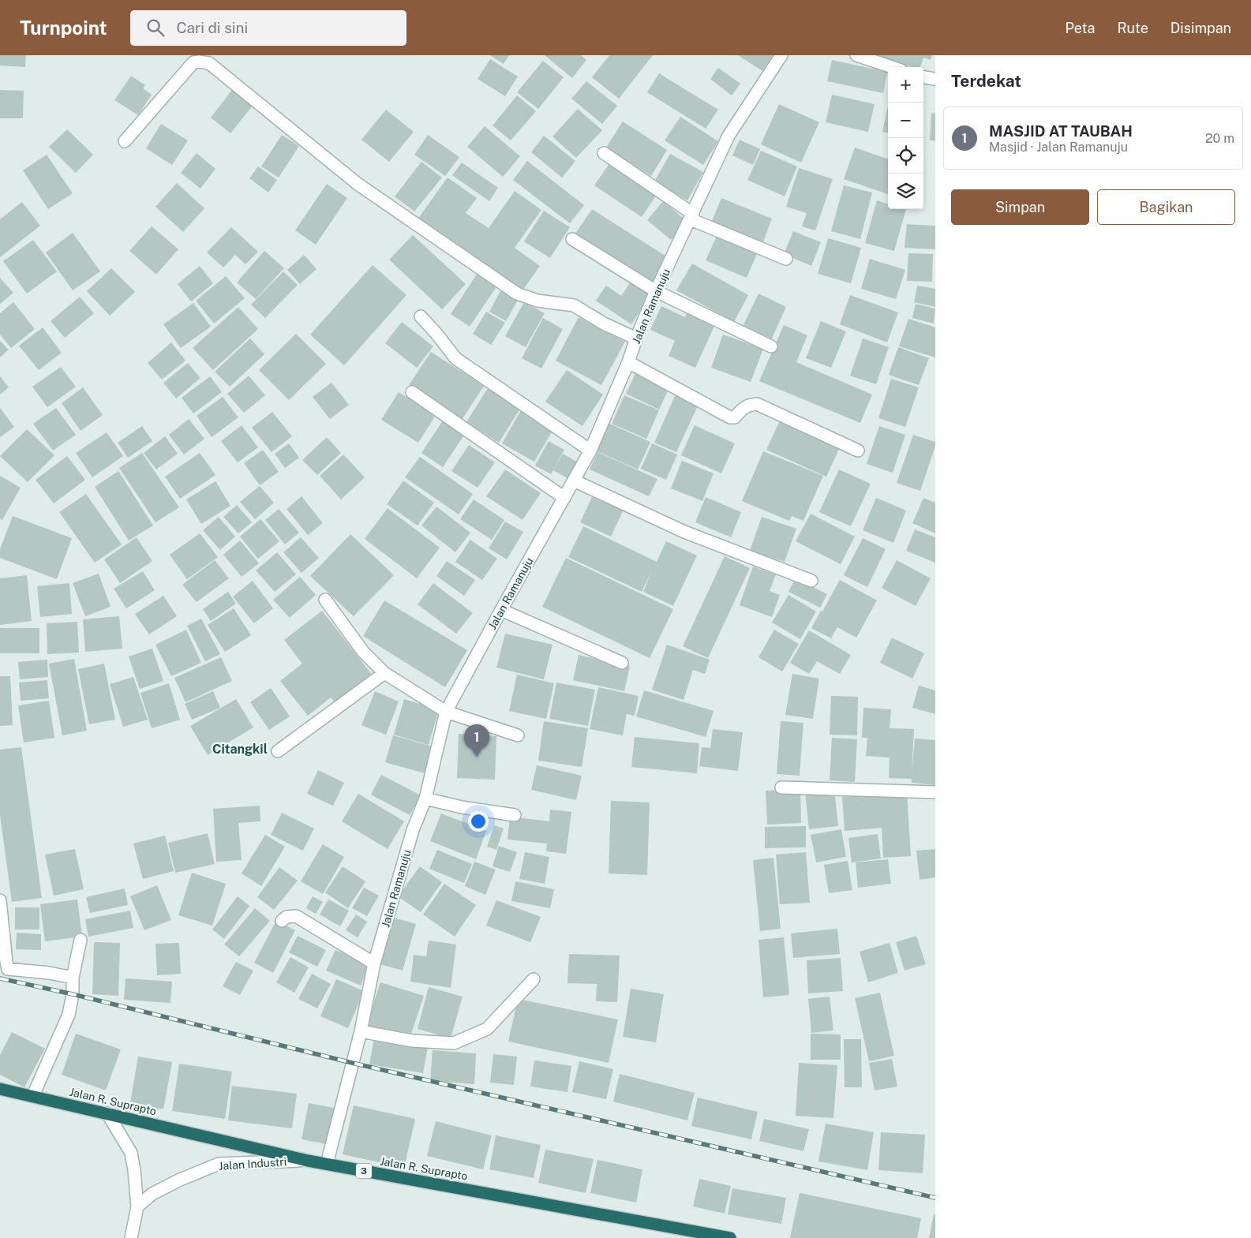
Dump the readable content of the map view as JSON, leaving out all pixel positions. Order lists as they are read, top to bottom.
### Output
{
  "streets": {
    "highway": ["Jalan R. Suprapto", "3"],
    "street": ["Jalan Ramanuju", "Jalan Industri"]
  },
  "crossings": [
    ["Jalan Ramanuju", "Jalan R. Suprapto"],
    ["Jalan R. Suprapto", "Jalan Industri"]
  ],
  "districts": ["Citangkil"],
  "page": {
    "header": "Turnpoint",
    "search": "Cari di sini",
    "nav": ["Peta", "Rute", "Disimpan"],
    "heading": "Terdekat",
    "map_buttons": ["+", "−"],
    "list": [
      {
        "mark": "1",
        "name": "MASJID AT TAUBAH",
        "note": "Masjid · Jalan Ramanuju",
        "value": "20 m"
      }
    ],
    "buttons": ["Simpan", "Bagikan"],
    "pins": "1"
  }
}
